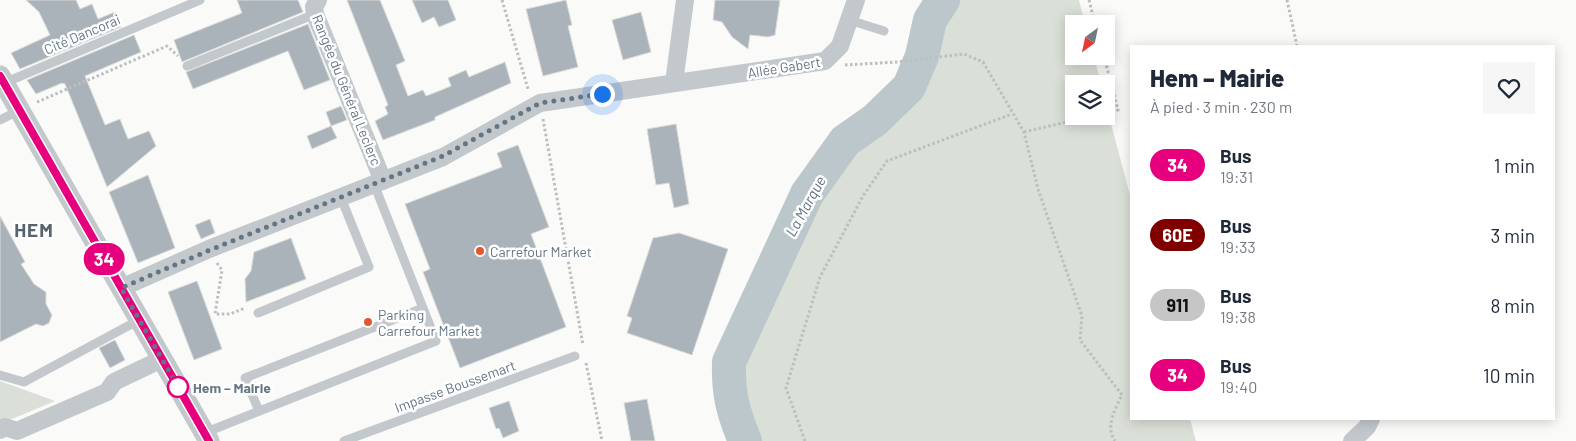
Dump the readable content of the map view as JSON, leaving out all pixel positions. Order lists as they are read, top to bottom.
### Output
{
  "streets": {
    "street": ["Allée Gabert", "Rangée du Général Leclerc"],
    "lane": ["Cité Dancorai", "Impasse Boussemart"]
  },
  "crossings": [
    ["Allée Gabert", "Rangée du Général Leclerc"]
  ],
  "districts": ["HEM"],
  "water": ["La Marque"],
  "places": ["Carrefour Market", "Parking Carrefour Market", "Hem – Mairie"],
  "lines": ["bus line 34"],
  "north": "bottom left",
  "page": {
    "on_map": "34",
    "heading": ["Hem – Mairie", "À pied · 3 min · 230 m"],
    "list": [
      {
        "mark": "34",
        "name": "Bus",
        "note": "19:31",
        "value": "1 min"
      },
      {
        "mark": "60E",
        "name": "Bus",
        "note": "19:33",
        "value": "3 min"
      },
      {
        "mark": "911",
        "name": "Bus",
        "note": "19:38",
        "value": "8 min"
      },
      {
        "mark": "34",
        "name": "Bus",
        "note": "19:40",
        "value": "10 min"
      }
    ]
  }
}
